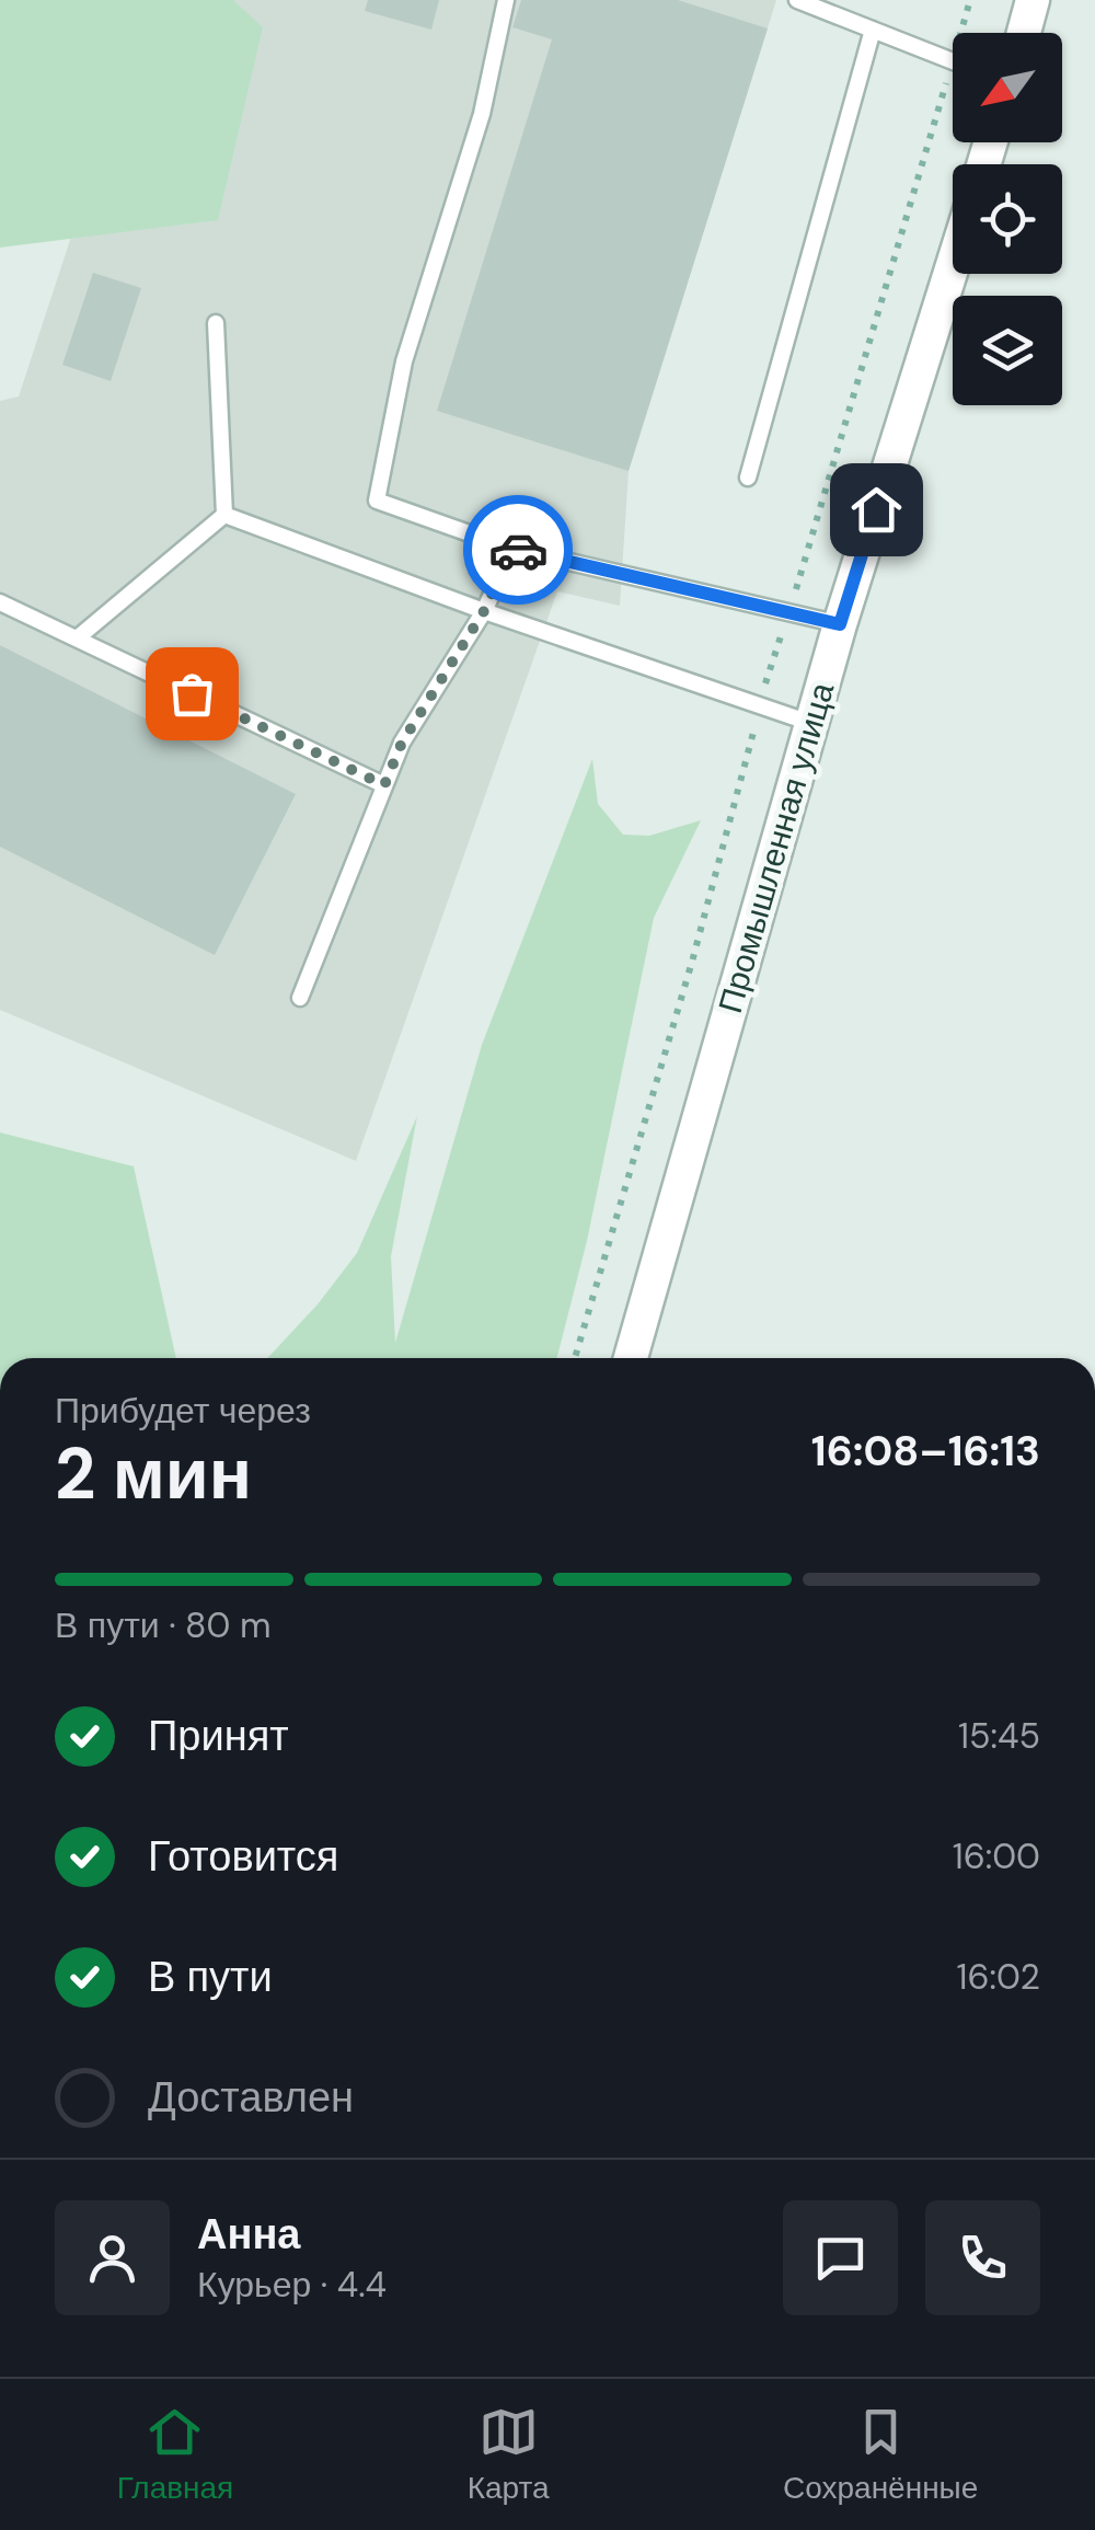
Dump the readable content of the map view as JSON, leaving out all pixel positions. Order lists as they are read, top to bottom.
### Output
{
  "streets": {
    "street": ["Промышленная улица"]
  },
  "north": "bottom left",
  "page": {
    "heading": ["2 мин", "Прибудет через", "16:08–16:13"],
    "panel": ["Анна", "Курьер · 4.4"],
    "bar": "В пути · 80 m",
    "list": [
      ["Принят", "15:45"],
      ["Готовится", "16:00"],
      ["В пути", "16:02"],
      "Доставлен"
    ],
    "tabs": ["Главная", "Карта", "Сохранённые"]
  }
}
